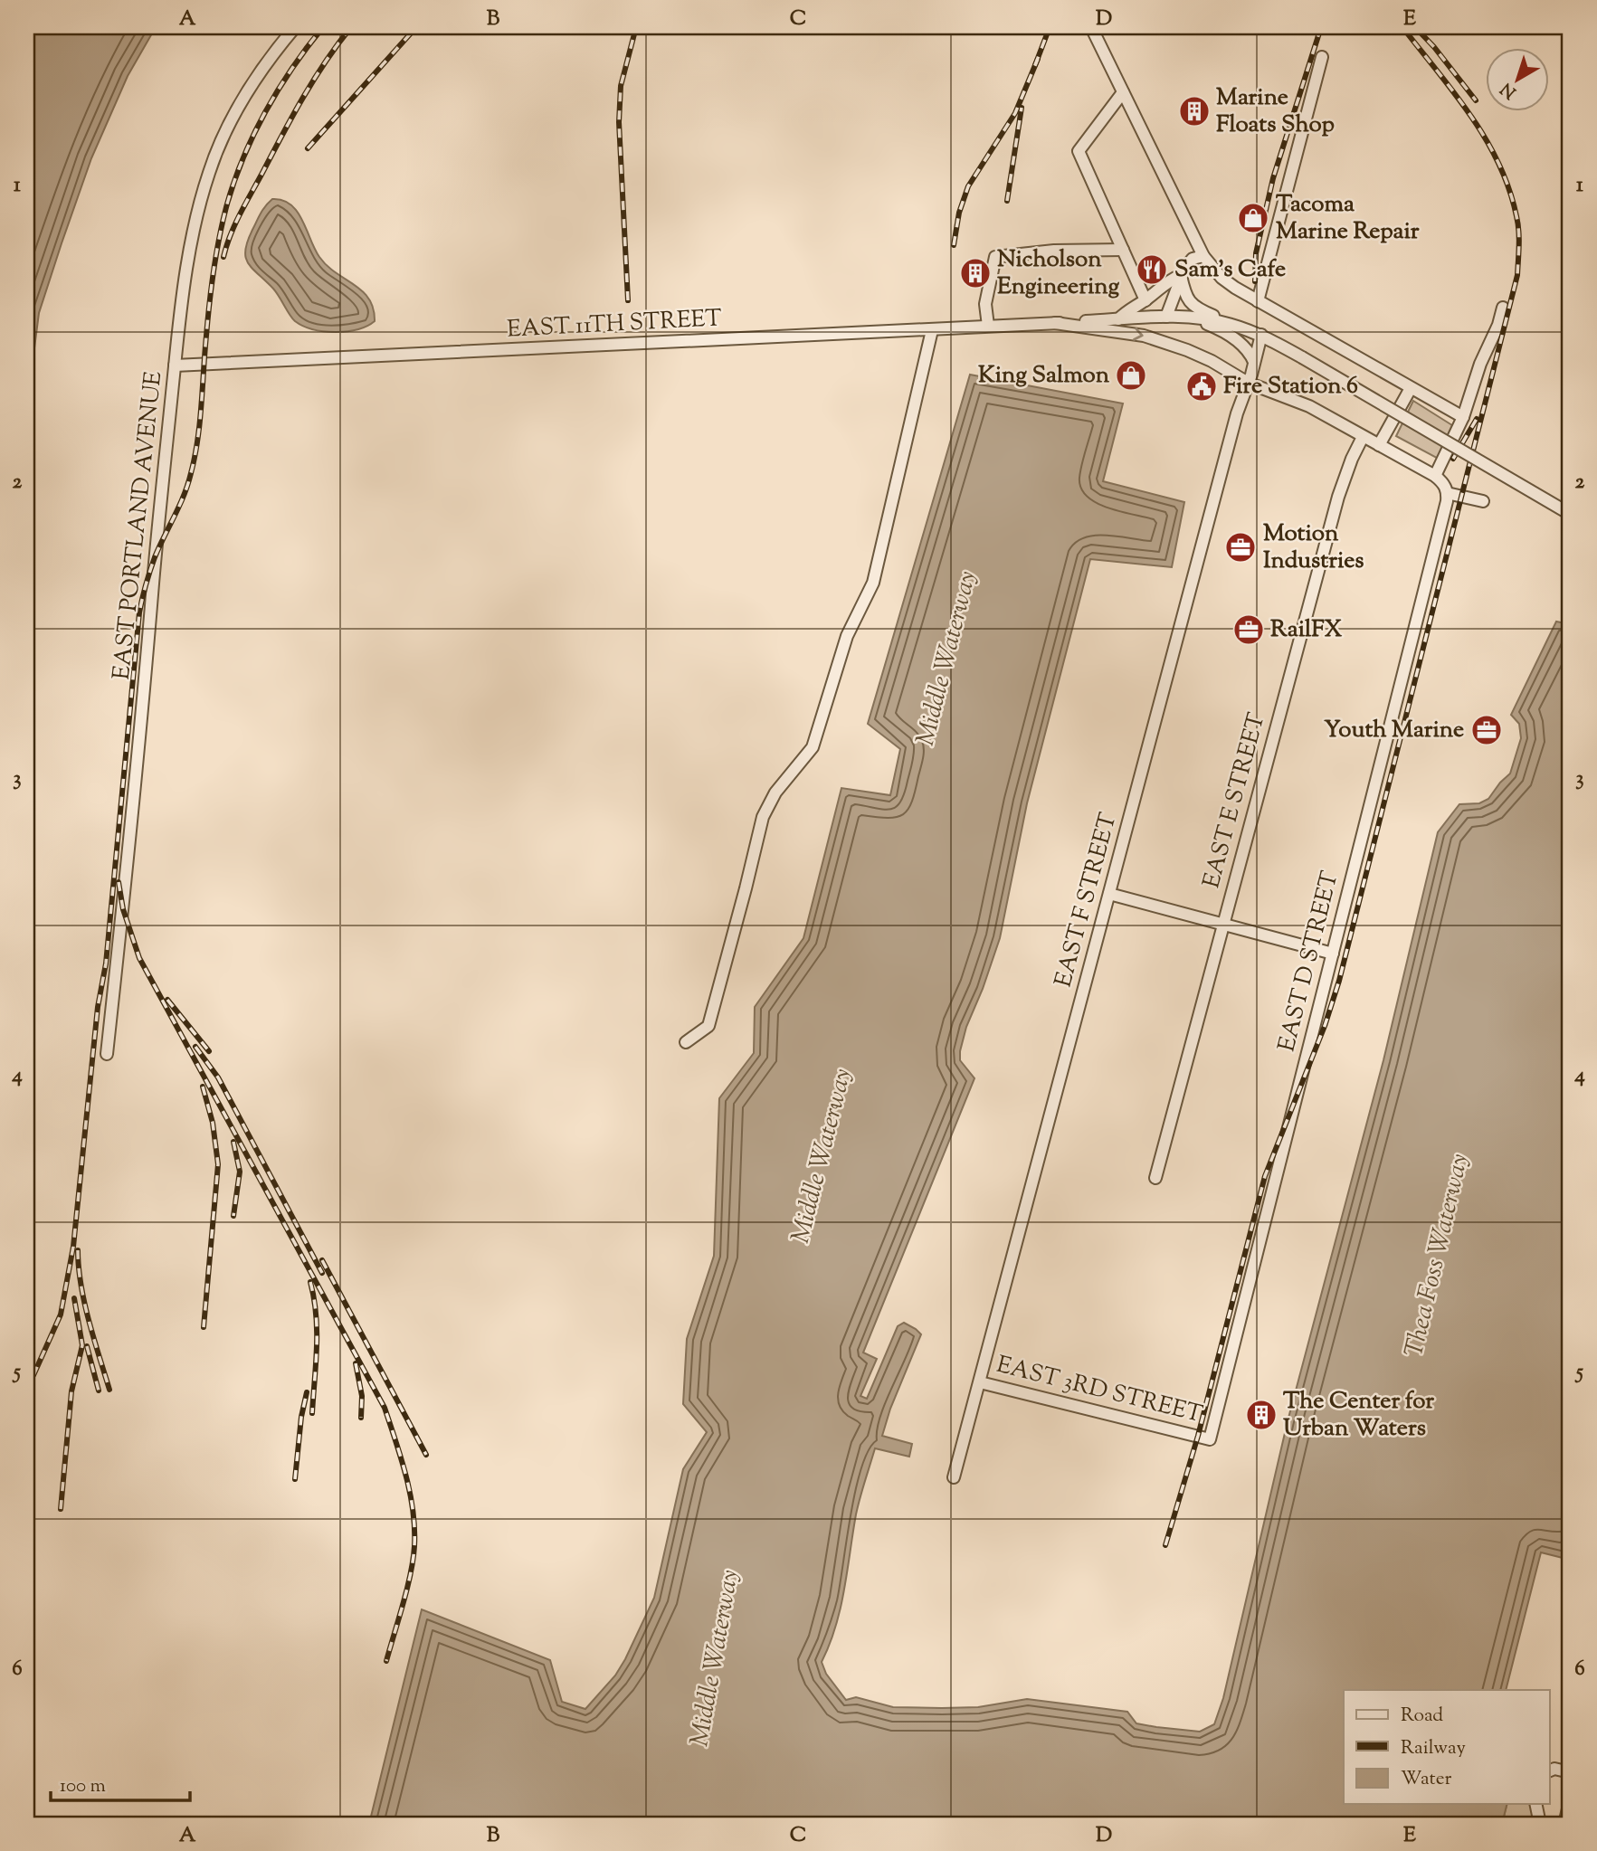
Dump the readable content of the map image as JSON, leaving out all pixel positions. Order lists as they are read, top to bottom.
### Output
{
  "streets": {
    "street": [
      "EAST 11TH STREET",
      "EAST PORTLAND AVENUE",
      "EAST E STREET",
      "EAST F STREET",
      "EAST D STREET",
      "EAST 3RD STREET"
    ]
  },
  "crossings": [
    ["EAST 11TH STREET", "EAST PORTLAND AVENUE"],
    ["EAST 11TH STREET", "EAST E STREET"],
    ["EAST 11TH STREET", "EAST F STREET"],
    ["EAST 11TH STREET", "EAST D STREET"],
    ["EAST F STREET", "EAST 3RD STREET"],
    ["EAST D STREET", "EAST 3RD STREET"]
  ],
  "water": ["Middle Waterway", "Thea Foss Waterway"],
  "places": {
    "building": ["Marine Floats Shop", "Nicholson Engineering", "The Center for Urban Waters"],
    "shop": ["Tacoma Marine Repair", "King Salmon"],
    "restaurant": ["Sam's Cafe"],
    "public building": ["Fire Station 6"],
    "office": ["Motion Industries", "RailFX", "Youth Marine"]
  },
  "legend": ["Road", "Railway", "Water"],
  "scale_bar": "100 m",
  "north": "bottom left",
  "grid": {
    "columns": [
      "A",
      "B",
      "C",
      "D",
      "E"
    ],
    "rows": [
      "1",
      "2",
      "3",
      "4",
      "5",
      "6"
    ]
  }
}
